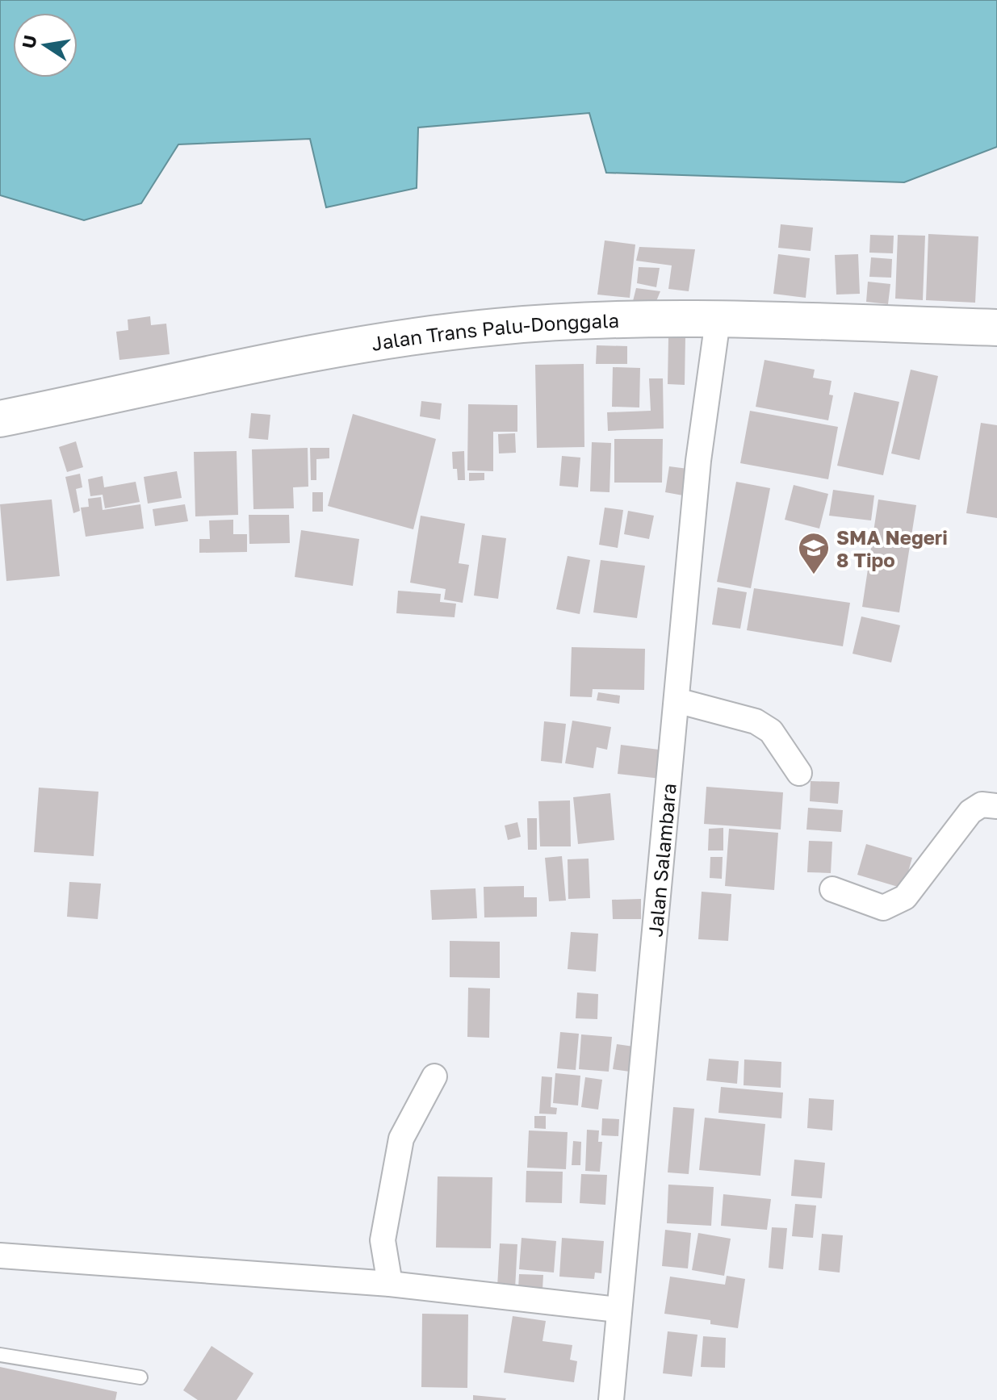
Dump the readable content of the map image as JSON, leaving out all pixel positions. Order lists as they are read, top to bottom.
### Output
{
  "streets": {
    "highway": ["Jalan Trans Palu-Donggala"],
    "street": ["Jalan Salambara"]
  },
  "crossings": [
    ["Jalan Trans Palu-Donggala", "Jalan Salambara"]
  ],
  "places": {
    "school or university": ["SMA Negeri 8 Tipo"]
  },
  "north": "left"
}
